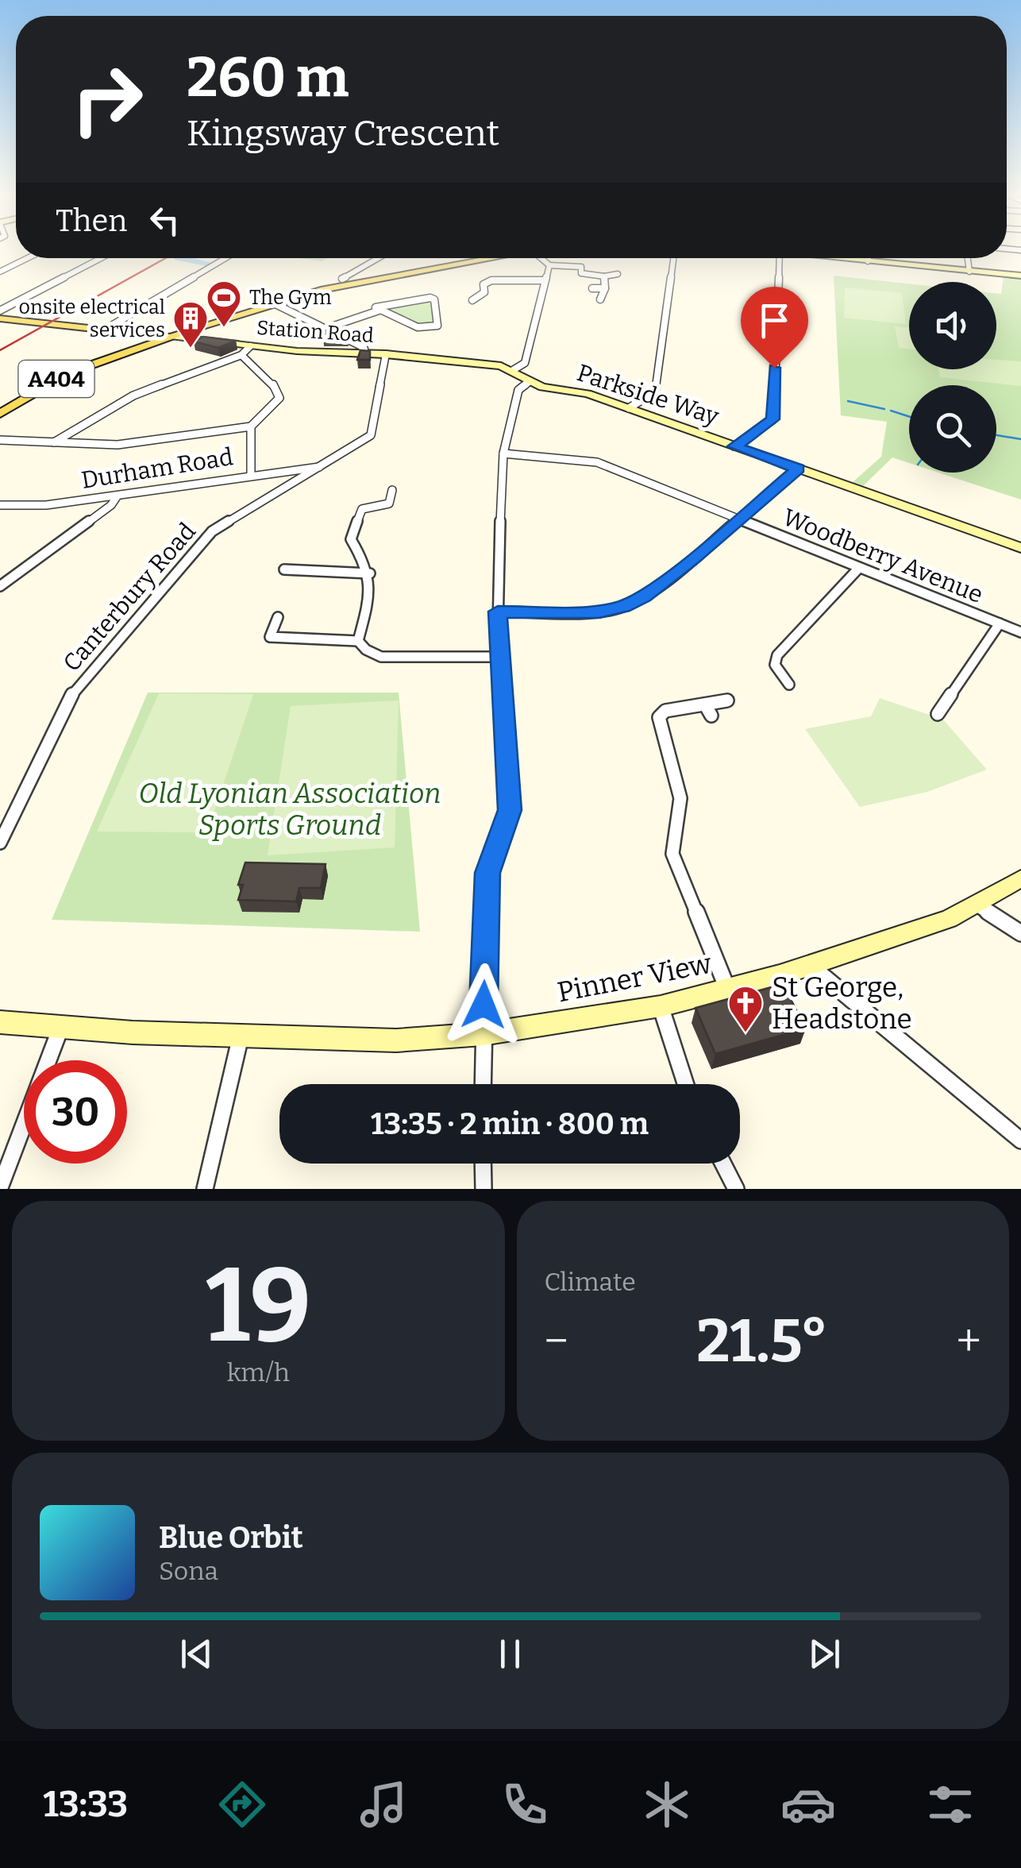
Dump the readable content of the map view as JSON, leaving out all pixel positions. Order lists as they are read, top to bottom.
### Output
{
  "streets": {
    "main road": ["Station Road", "A404"],
    "street": [
      "Parkside Way",
      "Durham Road",
      "Woodberry Avenue",
      "Canterbury Road",
      "Pinner View"
    ]
  },
  "crossings": [
    ["Station Road", "A404"],
    ["Station Road", "Parkside Way"],
    ["Station Road", "Canterbury Road"],
    ["Durham Road", "Canterbury Road"]
  ],
  "parks": ["Old Lyonian Association Sports Ground"],
  "places": {
    "sports": ["The Gym"],
    "building": ["onsite electrical services"],
    "church": ["St George, Headstone"]
  },
  "page": {
    "turn": ["260 m", "Kingsway Crescent"],
    "then": "Then",
    "limit": "30",
    "trip": "13:35 · 2 min · 800 m",
    "tile": [
      ["19", "km/h"],
      "Climate"
    ],
    "heat": ["−", "21.5°", "+"],
    "song": ["Blue Orbit", "Sona"],
    "tabs": "13:33"
  }
}
